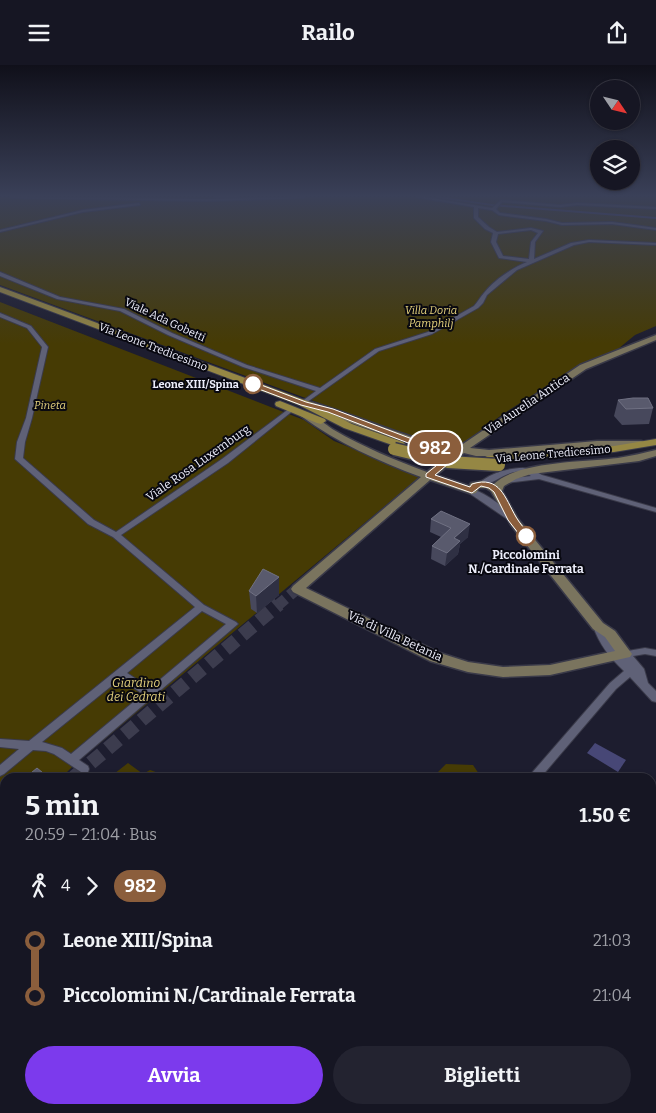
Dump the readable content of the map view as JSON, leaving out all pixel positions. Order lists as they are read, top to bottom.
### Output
{
  "streets": {
    "main road": ["Via Leone Tredicesimo", "Via Aurelia Antica", "Via di Villa Betania"],
    "street": ["Viale Ada Gobetti", "Viale Rosa Luxemburg"]
  },
  "crossings": [
    ["Via Leone Tredicesimo", "Viale Rosa Luxemburg"],
    ["Via Aurelia Antica", "Via di Villa Betania"]
  ],
  "parks": ["Villa Doria Pamphilj", "Pineta", "Giardino dei Cedrati"],
  "places": ["Leone XIII/Spina", "Piccolomini N./Cardinale Ferrata"],
  "lines": ["bus line 982"],
  "north": "bottom right",
  "page": {
    "header": "Railo",
    "on_map": "982",
    "heading": ["5 min", "20:59 – 21:04 · Bus", "1.50 €"],
    "legs": ["4", "982"],
    "list": [
      {
        "name": "Leone XIII/Spina",
        "value": "21:03"
      },
      {
        "name": "Piccolomini N./Cardinale Ferrata",
        "value": "21:04"
      }
    ],
    "buttons": ["Avvia", "Biglietti"]
  }
}
